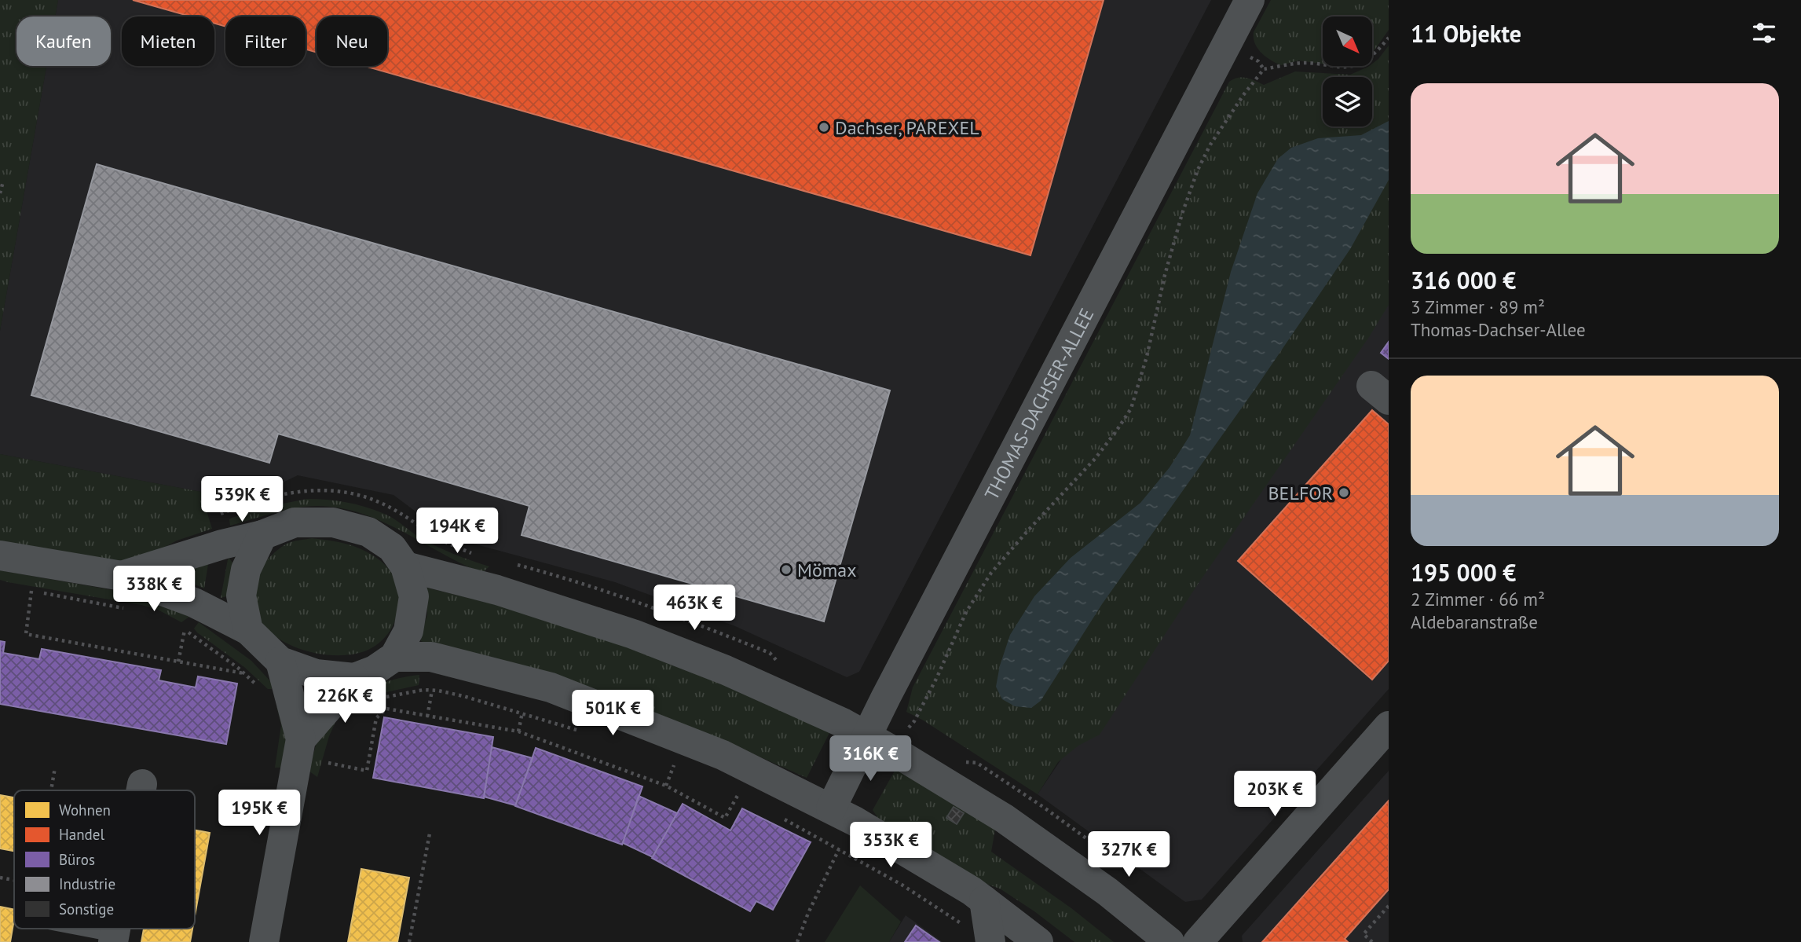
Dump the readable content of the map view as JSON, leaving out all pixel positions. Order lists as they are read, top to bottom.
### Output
{
  "streets": {
    "street": ["THOMAS-DACHSER-ALLEE"]
  },
  "places": ["Dachser, PAREXEL", "BELFOR", "Mömax"],
  "legend": [
    "Wohnen",
    "Handel",
    "Büros",
    "Industrie",
    "Sonstige"
  ],
  "north": "bottom right",
  "page": {
    "heading": "11 Objekte",
    "chip": [
      "Kaufen",
      "Mieten",
      "Filter",
      "Neu"
    ],
    "list": [
      {
        "name": "316 000 €",
        "note": "3 Zimmer · 89 m² · Thomas-Dachser-Allee"
      },
      {
        "name": "195 000 €",
        "note": "2 Zimmer · 66 m² · Aldebaranstraße"
      }
    ],
    "price": [
      "539K €",
      "194K €",
      "338K €",
      "463K €",
      "226K €",
      "501K €",
      "316K €",
      "203K €",
      "195K €",
      "353K €",
      "327K €"
    ]
  }
}
